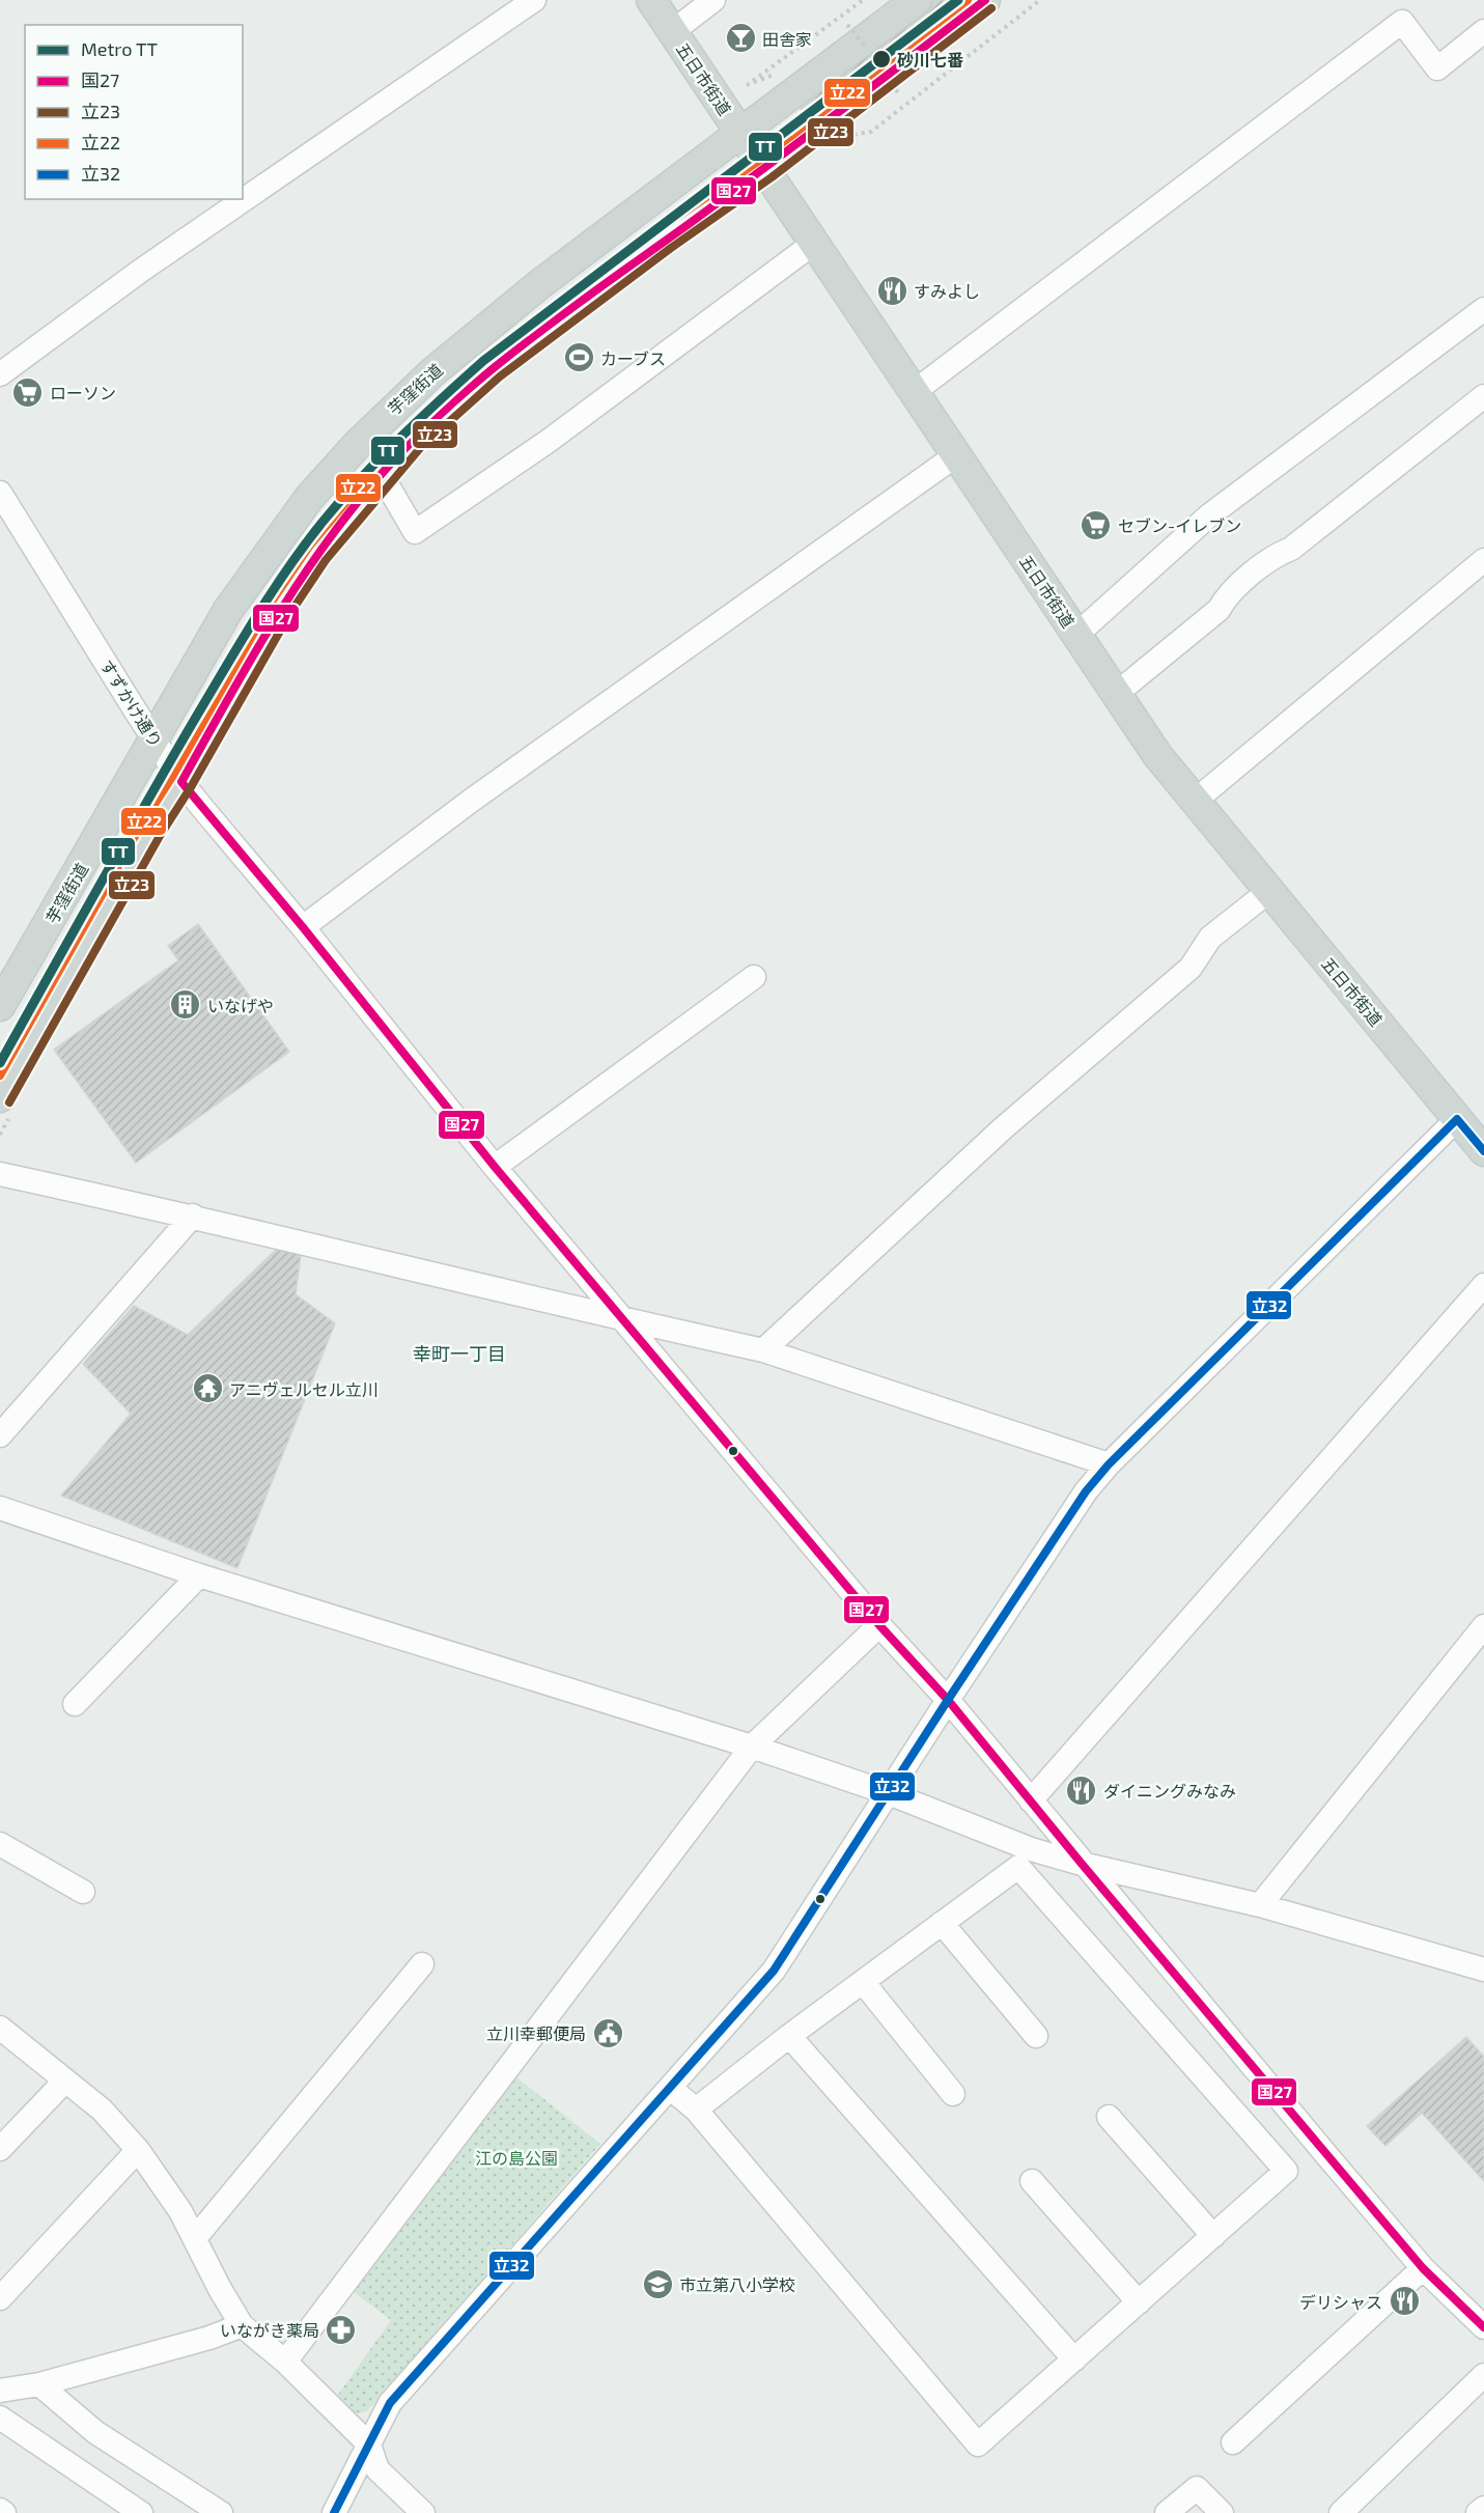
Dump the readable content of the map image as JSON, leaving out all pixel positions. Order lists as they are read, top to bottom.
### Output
{
  "streets": {
    "main road": ["五日市街道", "芋窪街道"],
    "street": ["すずかけ通り"]
  },
  "crossings": [
    ["五日市街道", "芋窪街道"],
    ["芋窪街道", "すずかけ通り"]
  ],
  "districts": ["幸町一丁目"],
  "parks": ["江の島公園"],
  "places": {
    "bar": ["田舎家"],
    "other": ["砂川七番"],
    "restaurant": ["すみよし", "ダイニングみなみ", "デリシャス"],
    "sports": ["カーブス"],
    "supermarket": ["ローソン", "セブン-イレブン"],
    "building": ["いなげや"],
    "temple": ["アニヴェルセル立川"],
    "public building": ["立川幸郵便局"],
    "school or university": ["市立第八小学校"],
    "pharmacy": ["いながき薬局"]
  },
  "lines": [
    "metro line TT",
    "transit line 国27",
    "transit line 立22",
    "transit line 立23",
    "transit line 立32"
  ],
  "legend": [
    "Metro TT",
    "国27",
    "立23",
    "立22",
    "立32"
  ]
}
